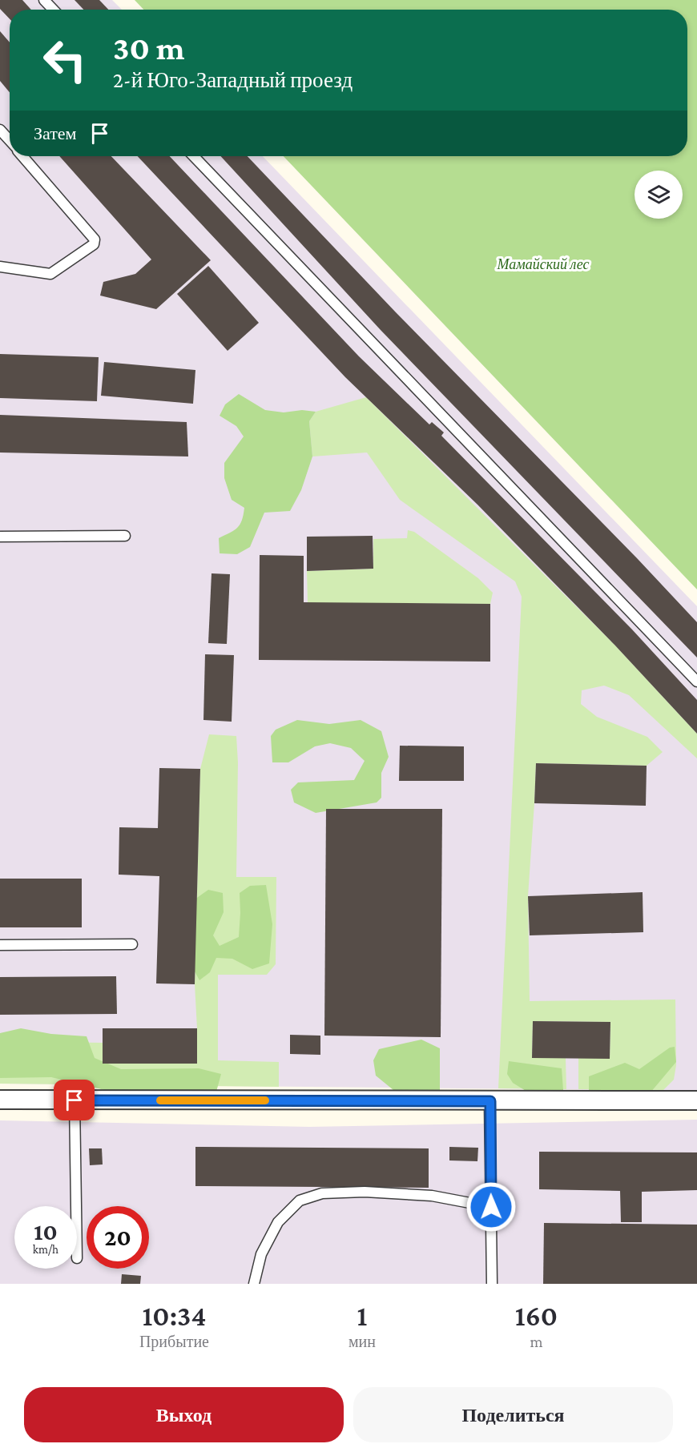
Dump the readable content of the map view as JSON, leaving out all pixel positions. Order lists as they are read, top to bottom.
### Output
{
  "parks": ["Мамайский лес"],
  "page": {
    "turn": ["30 m", "2-й Юго-Западный проезд"],
    "then": "Затем",
    "speed": "10 km/h",
    "limit": "20",
    "eta": [
      "10:34",
      "Прибытие",
      "1",
      "мин",
      "160",
      "m"
    ],
    "buttons": ["Выход", "Поделиться"]
  }
}
